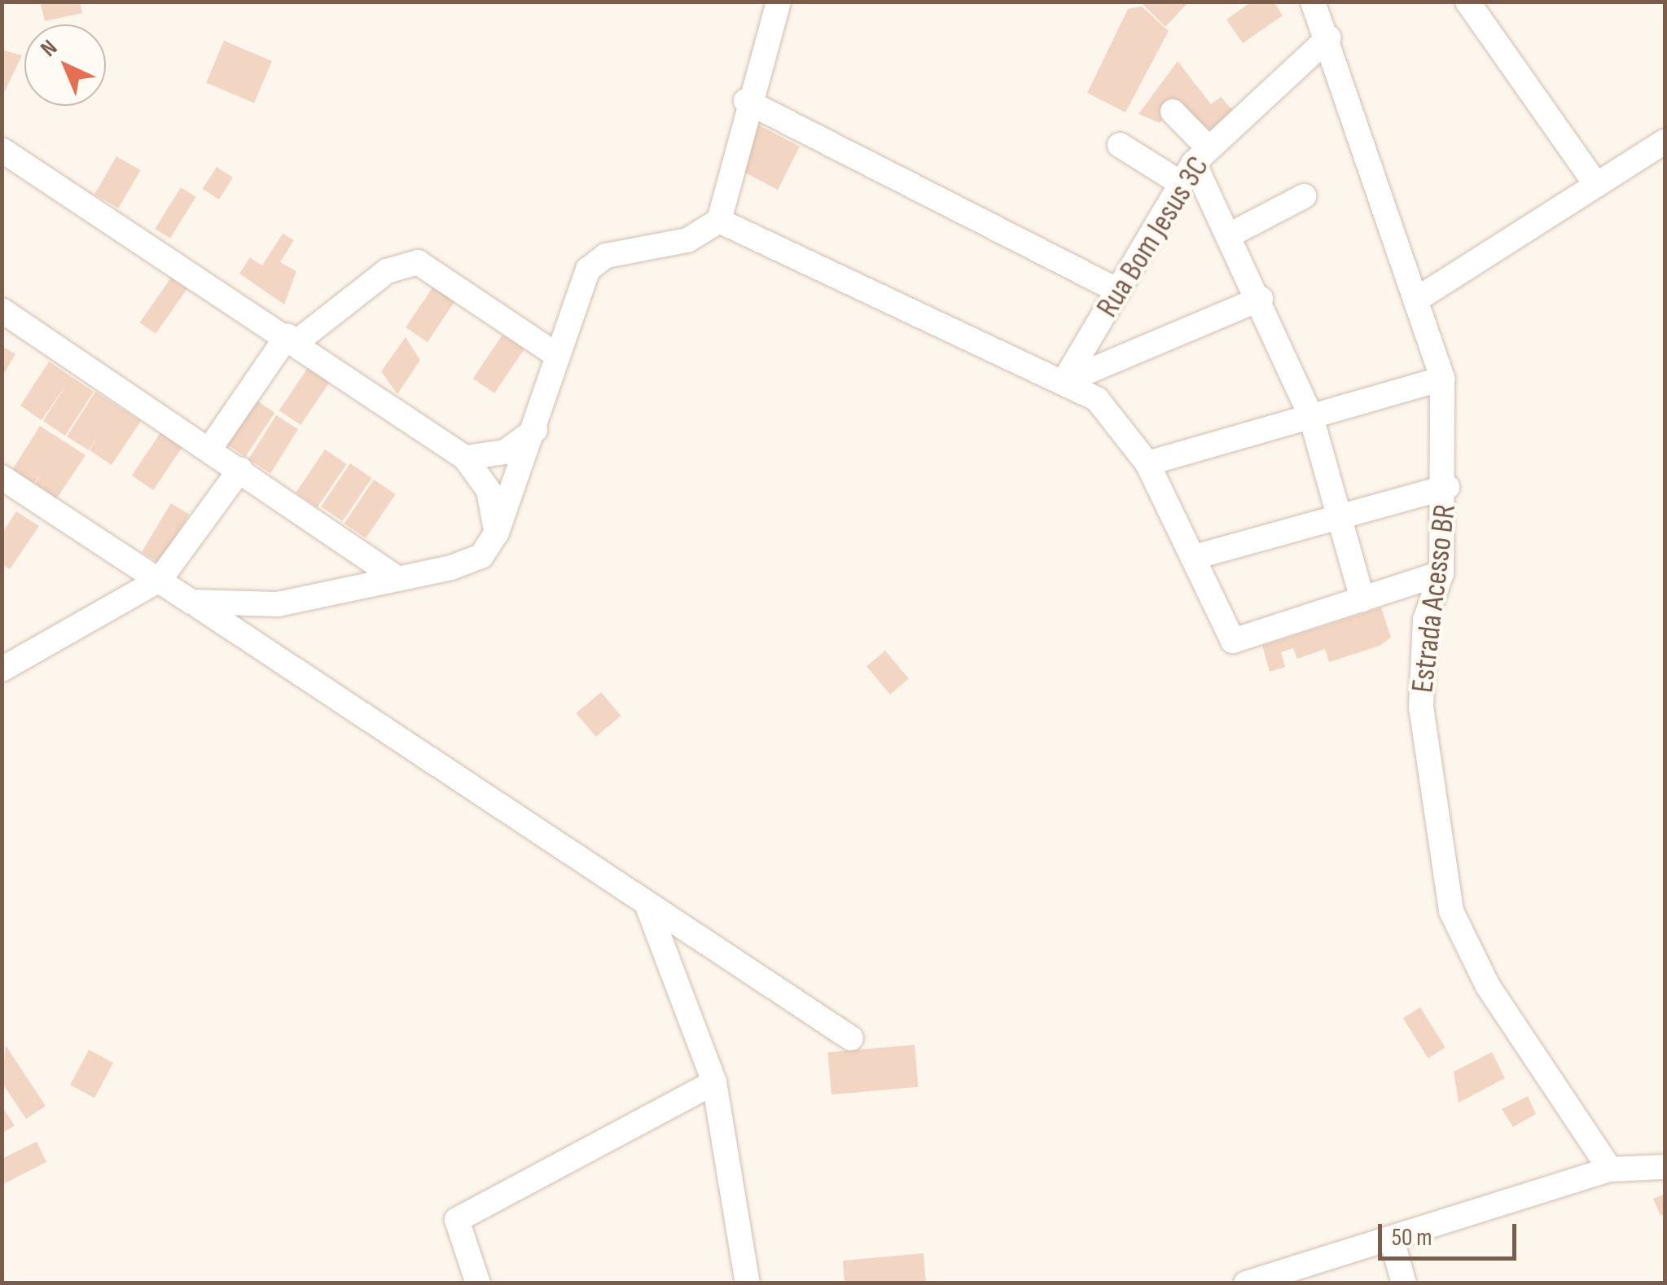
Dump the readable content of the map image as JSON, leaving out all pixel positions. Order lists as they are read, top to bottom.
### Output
{
  "streets": {
    "street": ["Rua Bom Jesus 3C", "Estrada Acesso BR"]
  },
  "crossings": [
    ["Rua Bom Jesus 3C", "Estrada Acesso BR"]
  ],
  "scale_bar": "50 m",
  "north": "top left"
}
